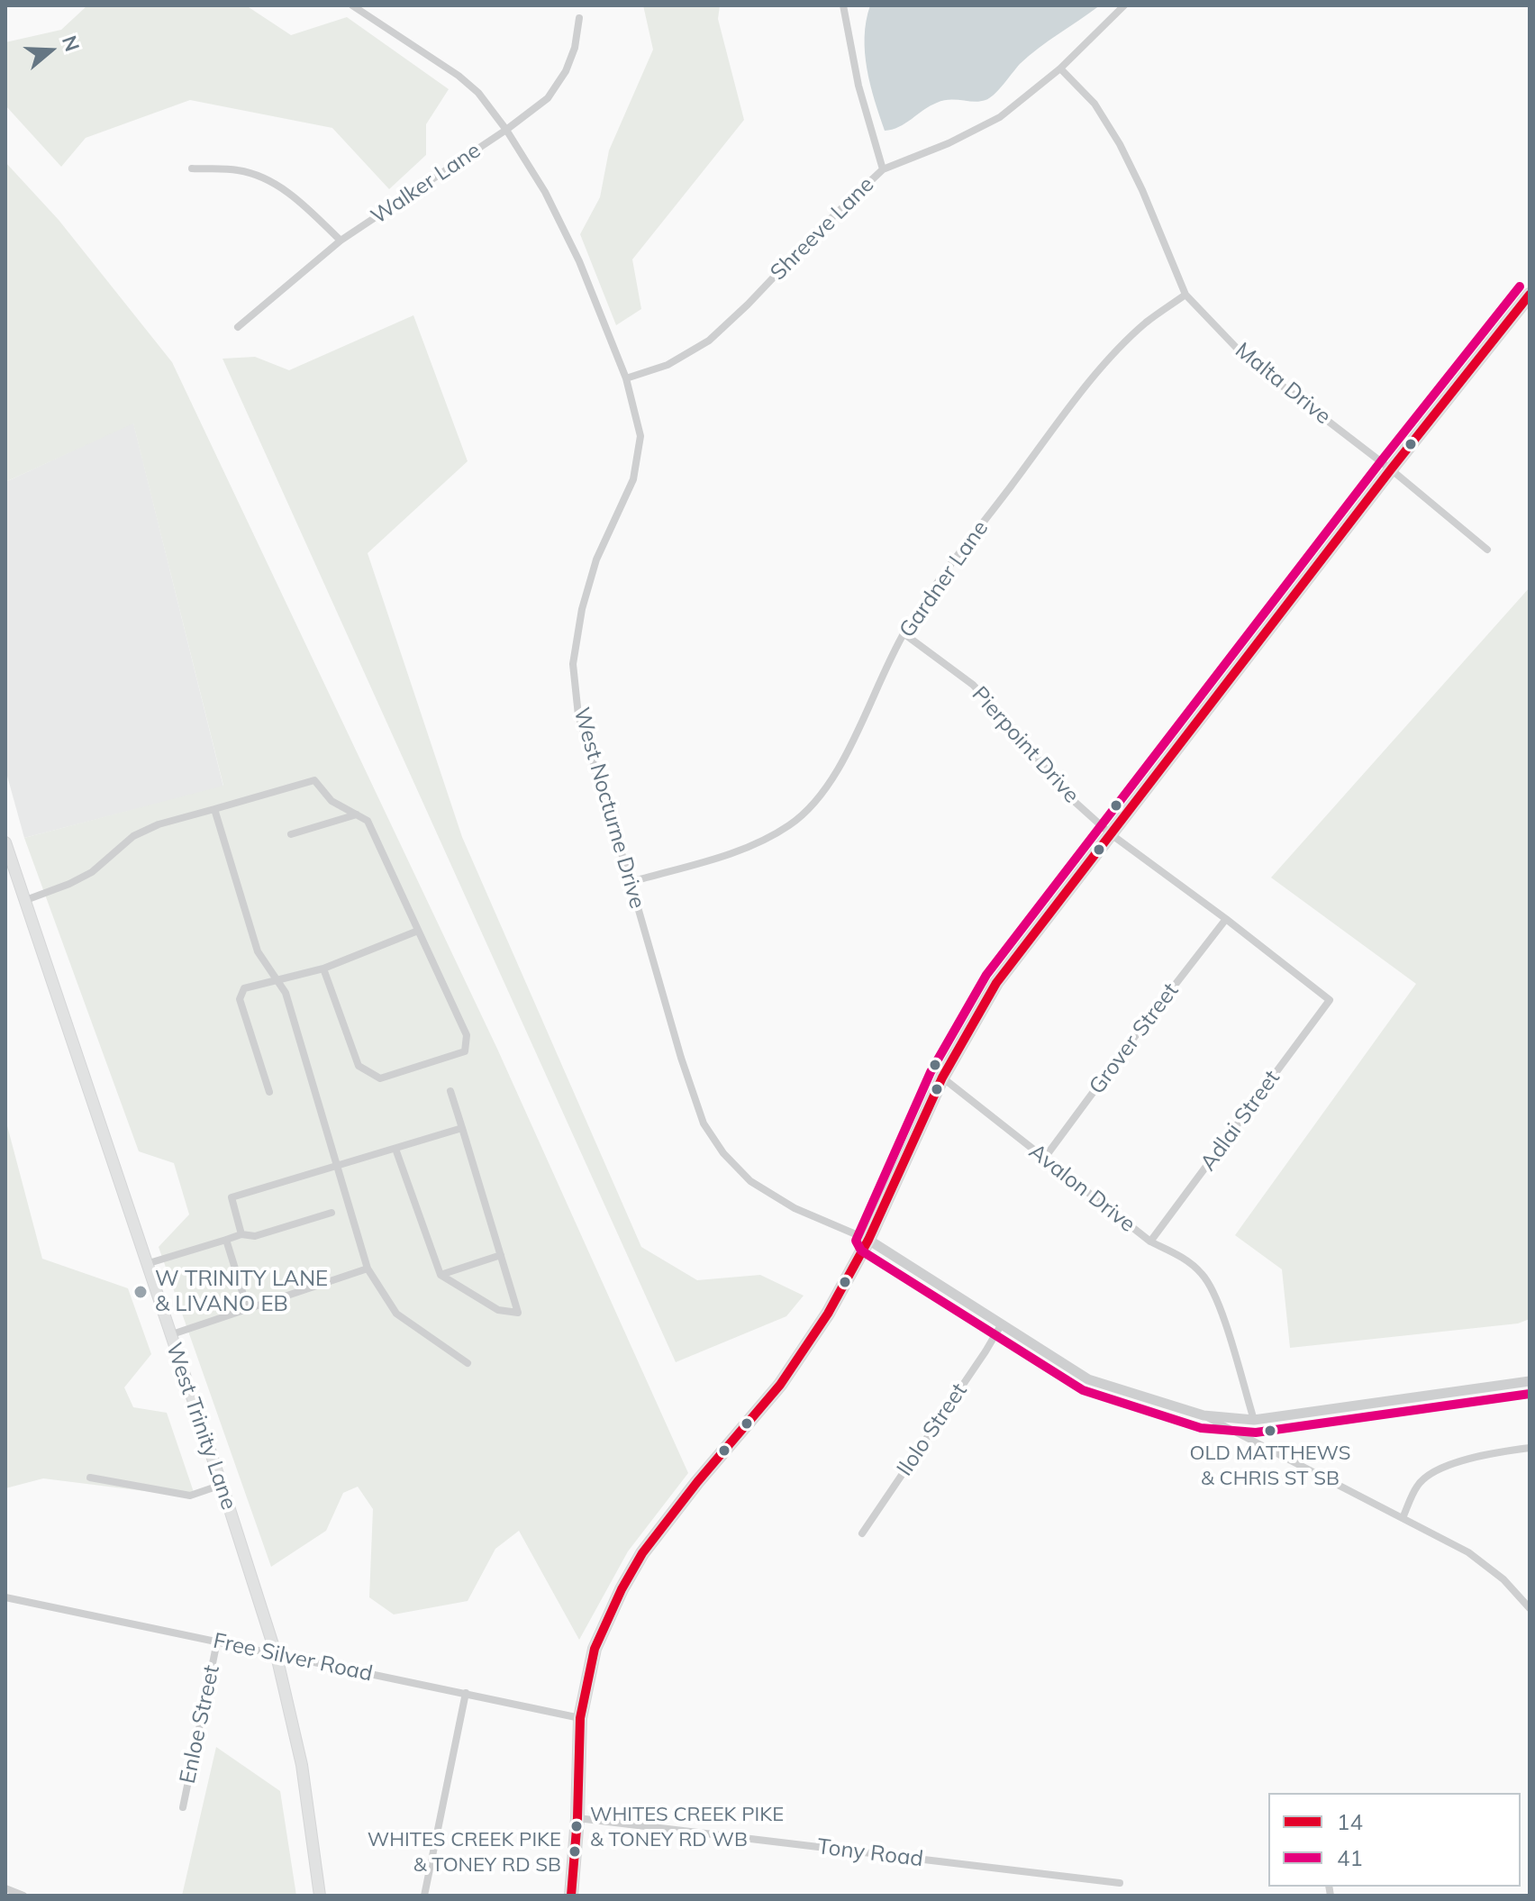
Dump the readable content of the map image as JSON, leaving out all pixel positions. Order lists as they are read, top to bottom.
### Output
{
  "streets": {
    "main road": ["West Trinity Lane"],
    "street": [
      "Walker Lane",
      "Shreeve Lane",
      "Malta Drive",
      "Gardner Lane",
      "Pierpoint Drive",
      "West Nocturne Drive",
      "Grover Street",
      "Adlai Street",
      "Avalon Drive",
      "Ilolo Street",
      "Free Silver Road",
      "Enloe Street",
      "Tony Road"
    ]
  },
  "crossings": [
    ["Walker Lane", "West Nocturne Drive"],
    ["Shreeve Lane", "Malta Drive"],
    ["Shreeve Lane", "West Nocturne Drive"],
    ["Malta Drive", "Gardner Lane"],
    ["Gardner Lane", "Pierpoint Drive"],
    ["Gardner Lane", "West Nocturne Drive"],
    ["Pierpoint Drive", "Grover Street"],
    ["Pierpoint Drive", "Adlai Street"],
    ["Grover Street", "Avalon Drive"],
    ["Adlai Street", "Avalon Drive"],
    ["West Trinity Lane", "Free Silver Road"],
    ["Free Silver Road", "Enloe Street"]
  ],
  "places": [
    "W TRINITY LANE & LIVANO EB",
    "OLD MATTHEWS & CHRIS ST SB",
    "WHITES CREEK PIKE & TONEY RD WB",
    "WHITES CREEK PIKE & TONEY RD SB"
  ],
  "lines": ["transit line 41", "transit line 14"],
  "legend": ["14", "41"],
  "north": "right"
}
